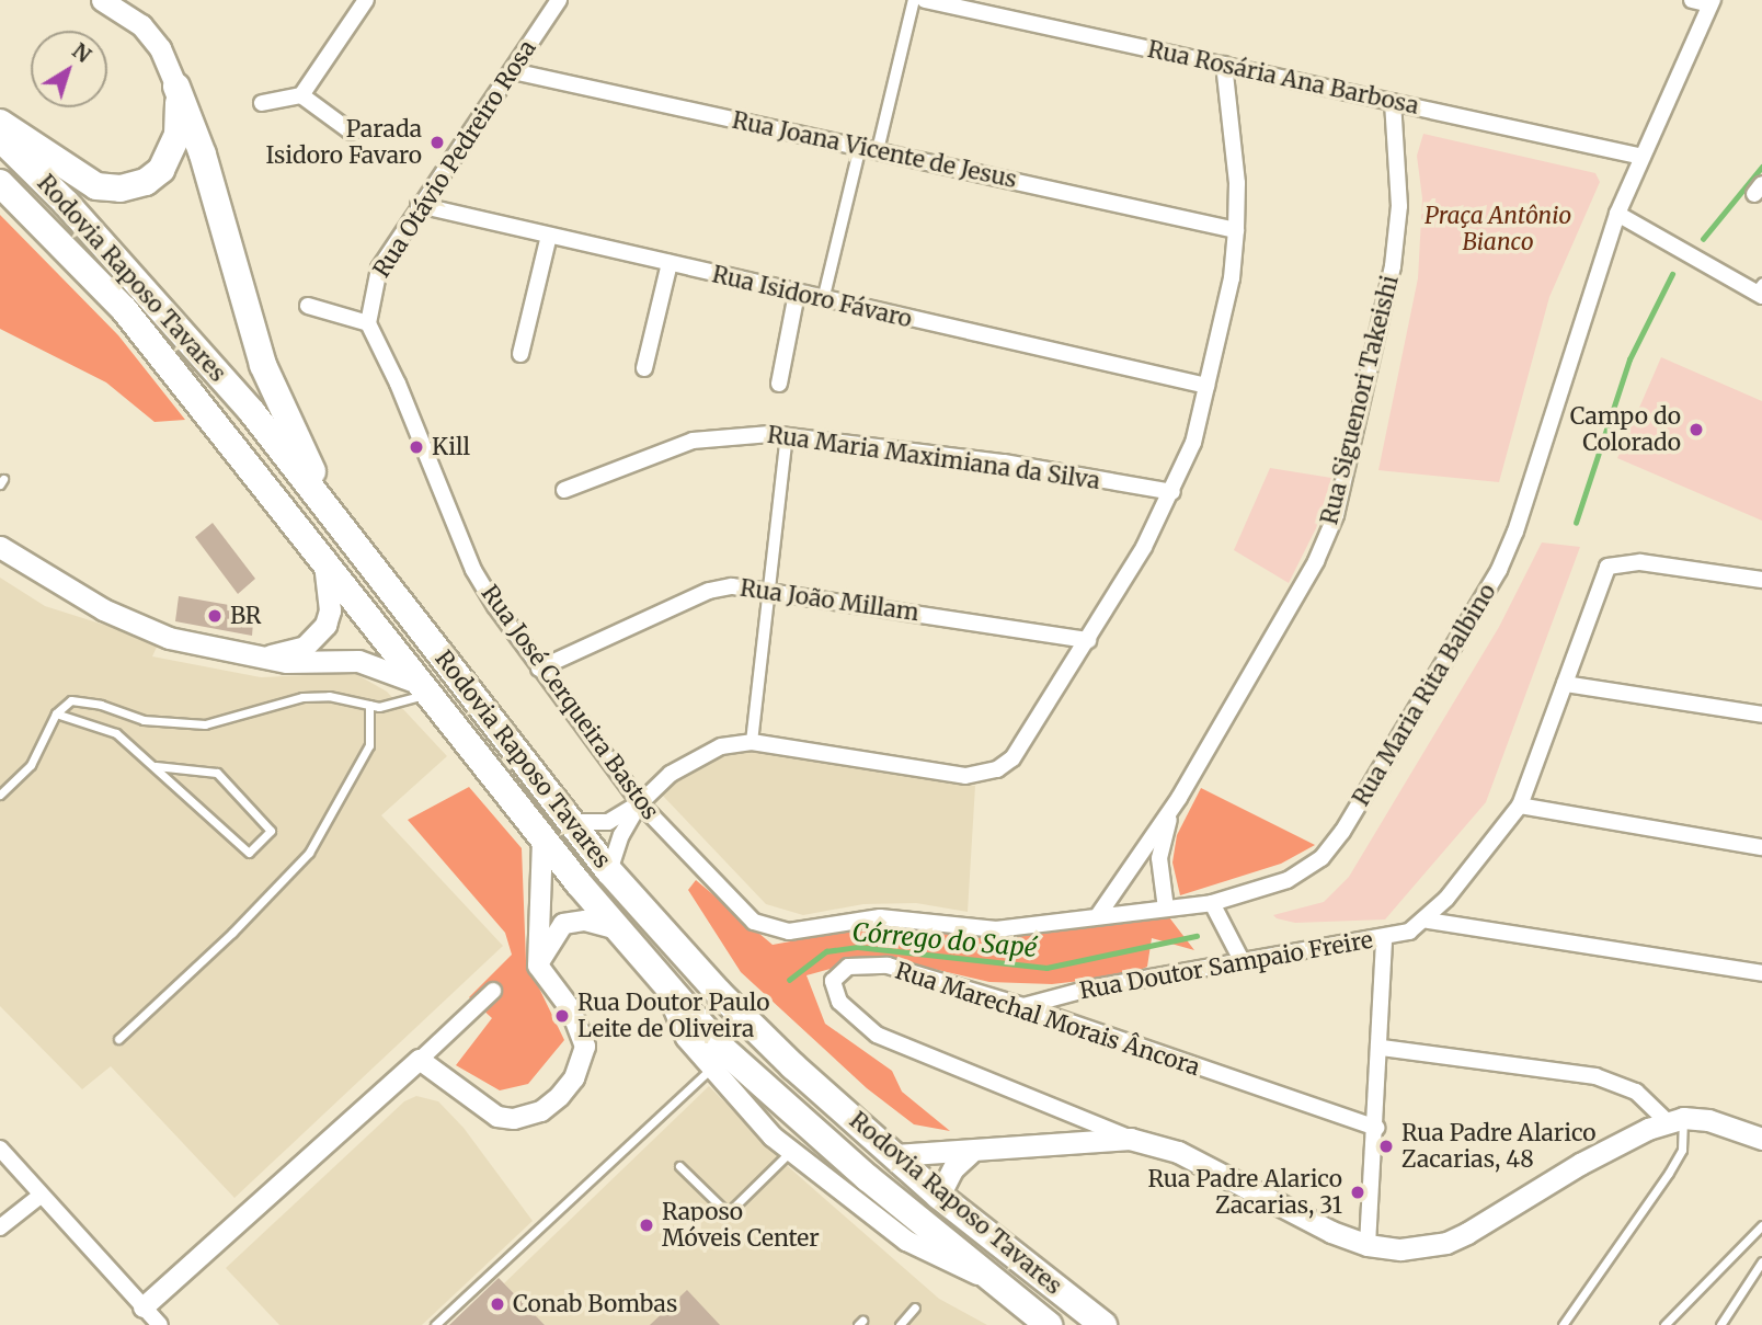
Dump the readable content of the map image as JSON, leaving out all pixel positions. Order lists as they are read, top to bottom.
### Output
{
  "streets": {
    "highway": ["Rodovia Raposo Tavares"],
    "street": [
      "Rua Rosária Ana Barbosa",
      "Rua Joana Vicente de Jesus",
      "Rua Otávio Pedreiro Rosa",
      "Rua Isidoro Fávaro",
      "Rua Siguenori Takeishi",
      "Rua Maria Maximiana da Silva",
      "Rua João Millam",
      "Rua Maria Rita Balbino",
      "Rua José Cerqueira Bastos",
      "Rua Doutor Sampaio Freire",
      "Rua Marechal Morais Âncora"
    ]
  },
  "crossings": [
    ["Rua Rosária Ana Barbosa", "Rua Siguenori Takeishi"],
    ["Rua Rosária Ana Barbosa", "Rua Maria Rita Balbino"],
    ["Rua Joana Vicente de Jesus", "Rua Otávio Pedreiro Rosa"],
    ["Rua Otávio Pedreiro Rosa", "Rua Isidoro Fávaro"],
    ["Rua Otávio Pedreiro Rosa", "Rua José Cerqueira Bastos"],
    ["Rua Siguenori Takeishi", "Rua Maria Rita Balbino"],
    ["Rua João Millam", "Rua José Cerqueira Bastos"],
    ["Rua Maria Rita Balbino", "Rua José Cerqueira Bastos"],
    ["Rua Doutor Sampaio Freire", "Rua Marechal Morais Âncora"]
  ],
  "water": ["Córrego do Sapé"],
  "parks": ["Praça Antônio Bianco"],
  "places": [
    "Parada Isidoro Favaro",
    "Campo do Colorado",
    "Kill",
    "BR",
    "Rua Doutor Paulo Leite de Oliveira",
    "Rua Padre Alarico Zacarias, 48",
    "Rua Padre Alarico Zacarias, 31",
    "Raposo Móveis Center",
    "Conab Bombas"
  ],
  "north": "top right"
}
